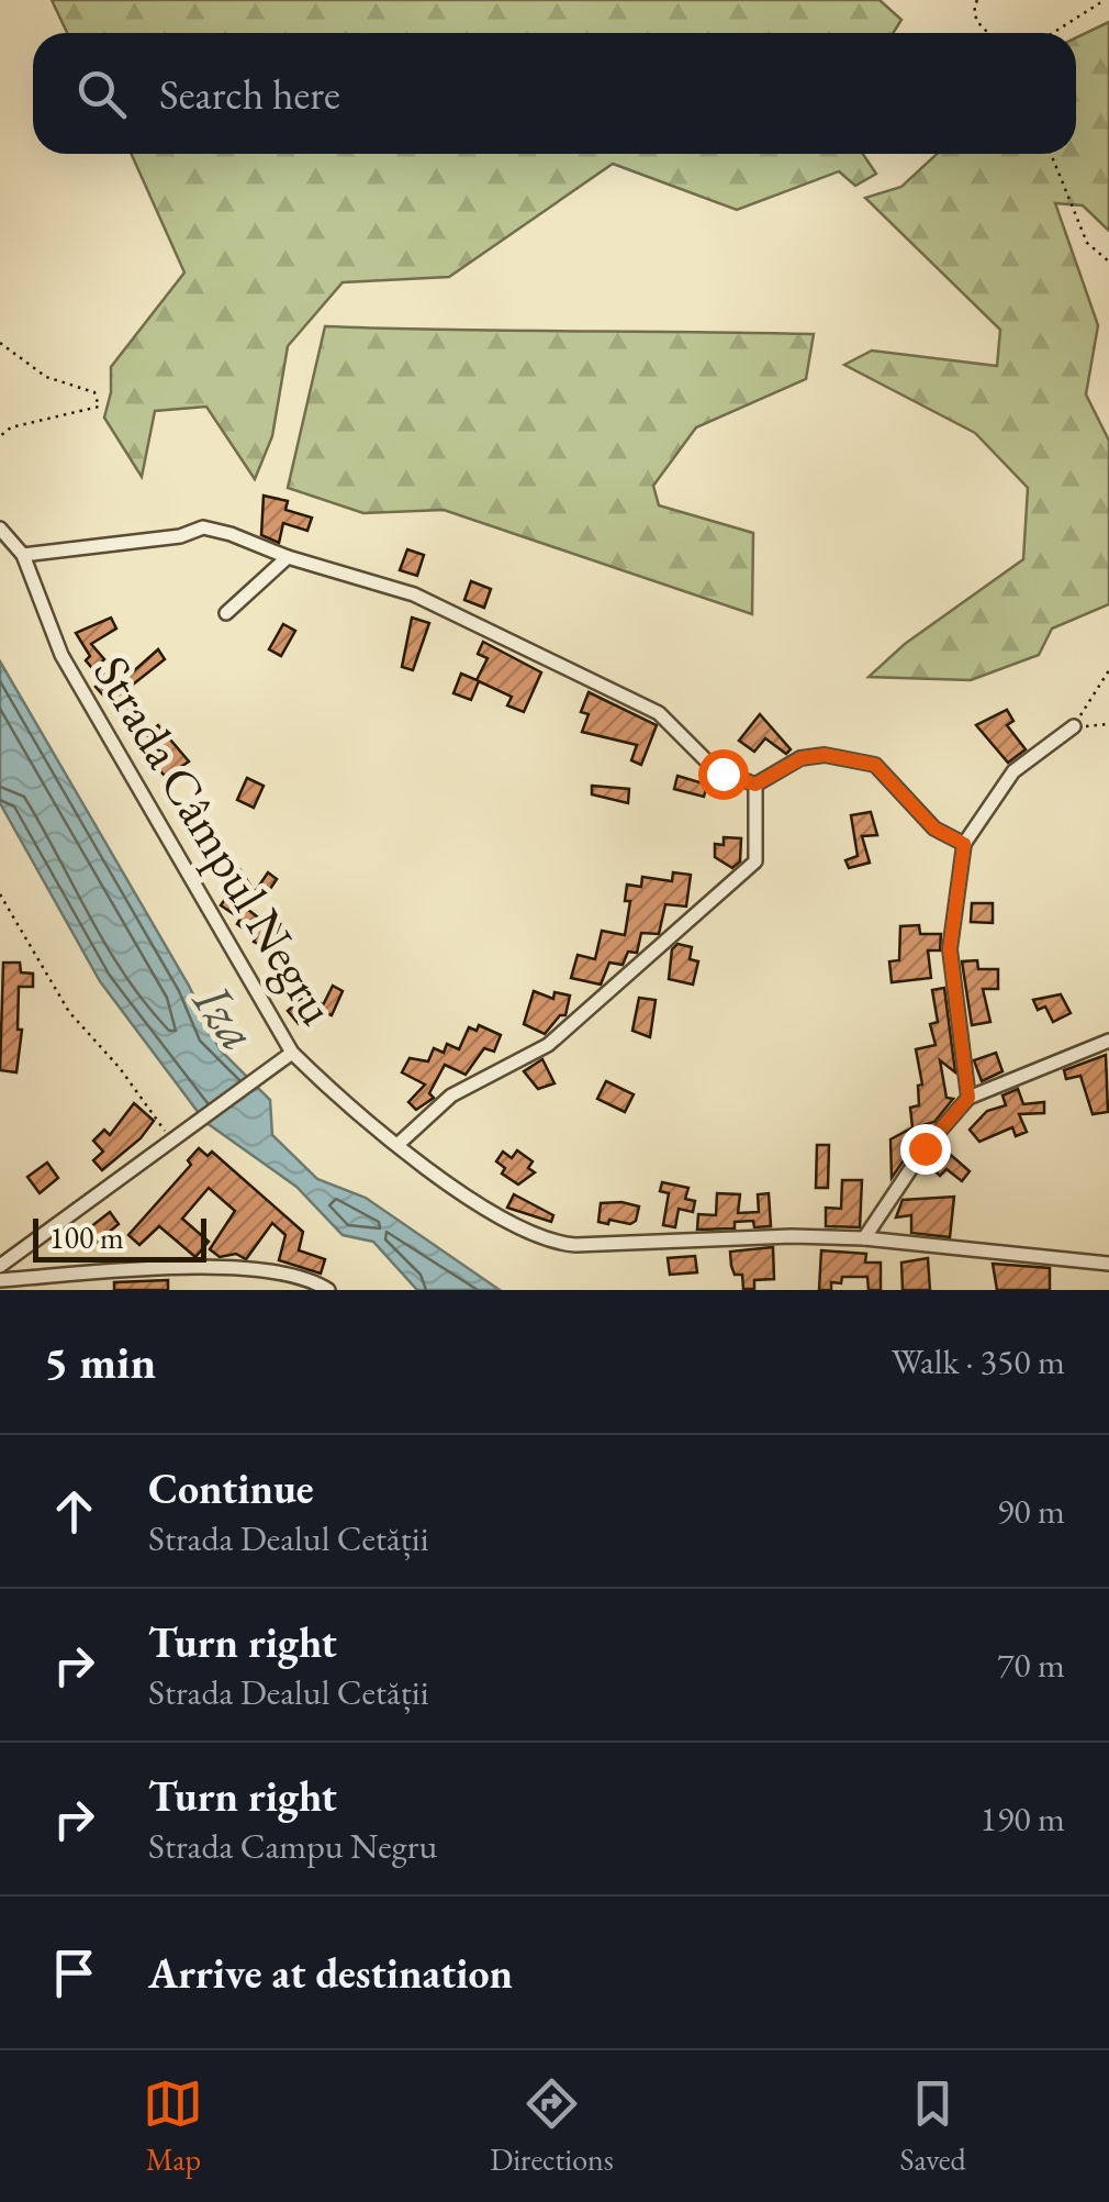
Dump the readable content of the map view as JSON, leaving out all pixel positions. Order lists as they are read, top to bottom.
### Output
{
  "streets": {
    "street": ["Strada Câmpul Negru"]
  },
  "water": ["Iza"],
  "scale_bar": "100 m",
  "page": {
    "search": "Search here",
    "scale": "100 m",
    "heading": ["5 min", "Walk · 350 m"],
    "list": [
      ["Continue", "Strada Dealul Cetății", "90 m"],
      ["Turn right", "Strada Dealul Cetății", "70 m"],
      ["Turn right", "Strada Campu Negru", "190 m"],
      "Arrive at destination"
    ],
    "nav": ["Map", "Directions", "Saved"]
  }
}
